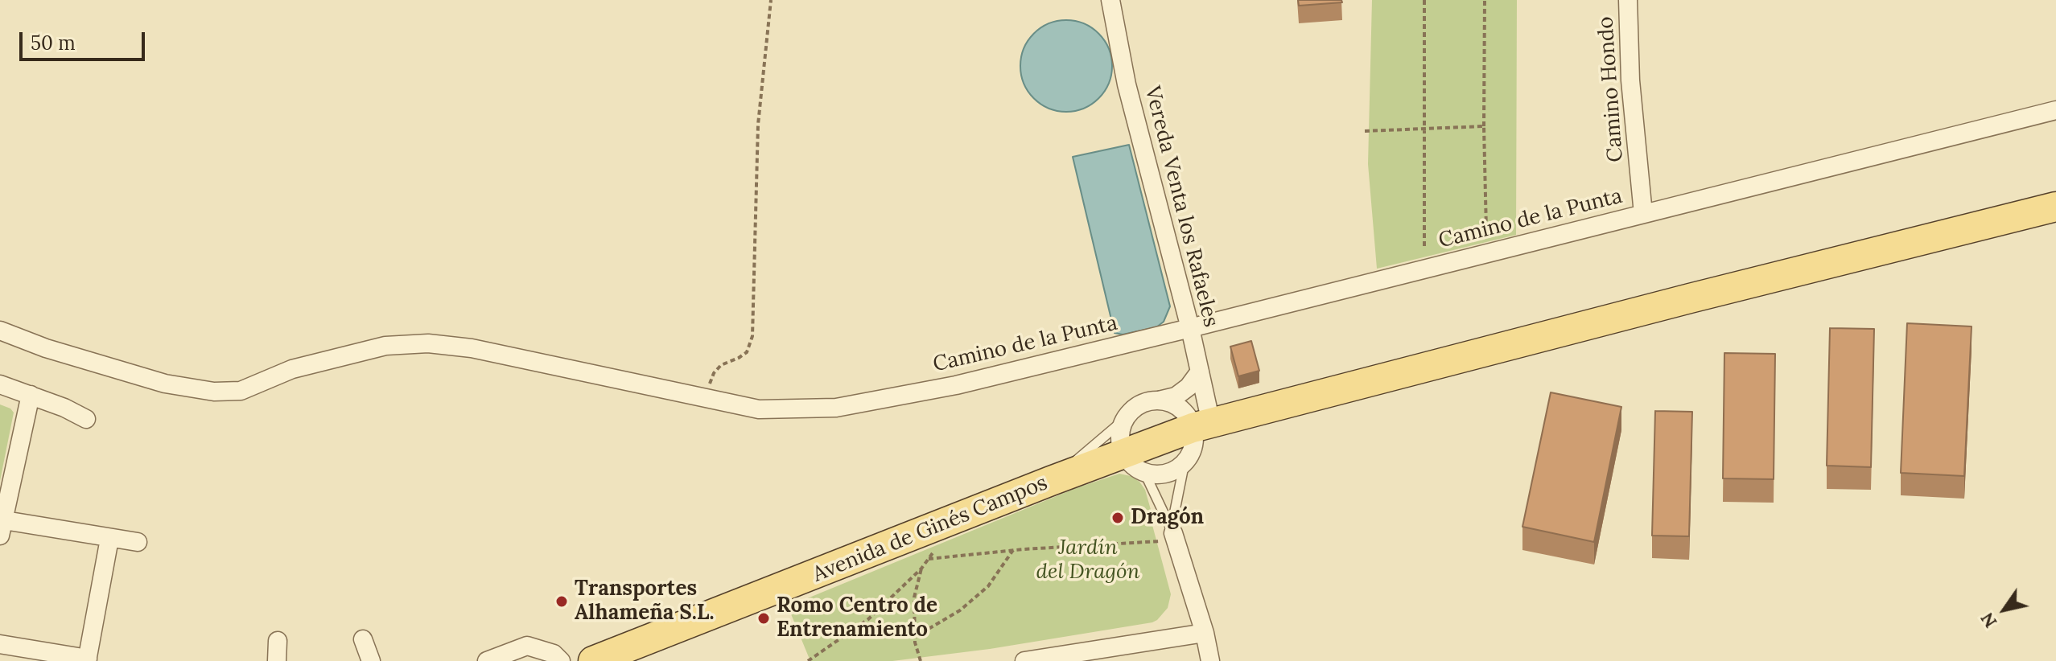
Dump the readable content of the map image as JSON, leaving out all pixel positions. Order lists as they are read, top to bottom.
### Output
{
  "streets": {
    "main road": ["Avenida de Ginés Campos"],
    "street": ["Camino Hondo", "Vereda Venta los Rafaeles", "Camino de la Punta"]
  },
  "crossings": [
    ["Camino Hondo", "Camino de la Punta"],
    ["Vereda Venta los Rafaeles", "Camino de la Punta"],
    ["Vereda Venta los Rafaeles", "Avenida de Ginés Campos"]
  ],
  "parks": ["Jardín del Dragón"],
  "places": ["Dragón", "Transportes Alhameña S.L.", "Romo Centro de Entrenamiento"],
  "scale_bar": "50 m",
  "north": "bottom left"
}
